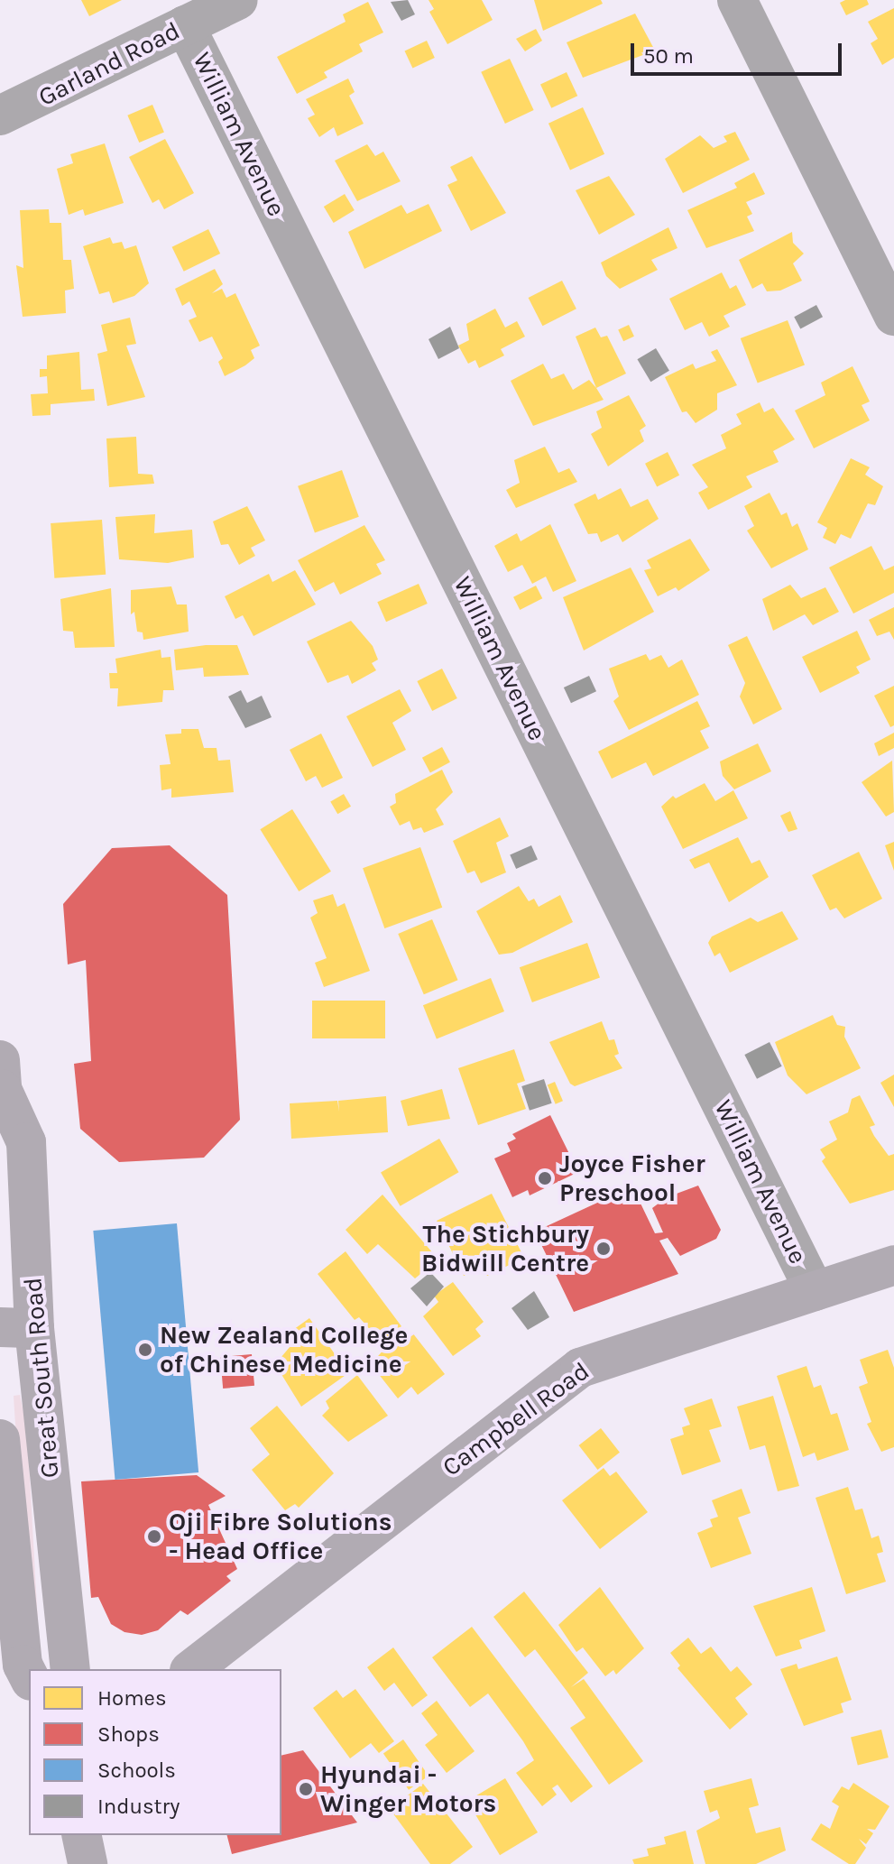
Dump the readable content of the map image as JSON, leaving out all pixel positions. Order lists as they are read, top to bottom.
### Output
{
  "streets": {
    "main road": ["Great South Road", "Campbell Road"],
    "street": ["Garland Road", "William Avenue"]
  },
  "crossings": [
    ["Garland Road", "William Avenue"],
    ["William Avenue", "Campbell Road"]
  ],
  "places": [
    "Joyce Fisher Preschool",
    "The Stichbury Bidwill Centre",
    "New Zealand College of Chinese Medicine",
    "Oji Fibre Solutions - Head Office",
    "Hyundai - Winger Motors"
  ],
  "legend": [
    "Homes",
    "Shops",
    "Schools",
    "Industry"
  ],
  "scale_bar": "50 m"
}
